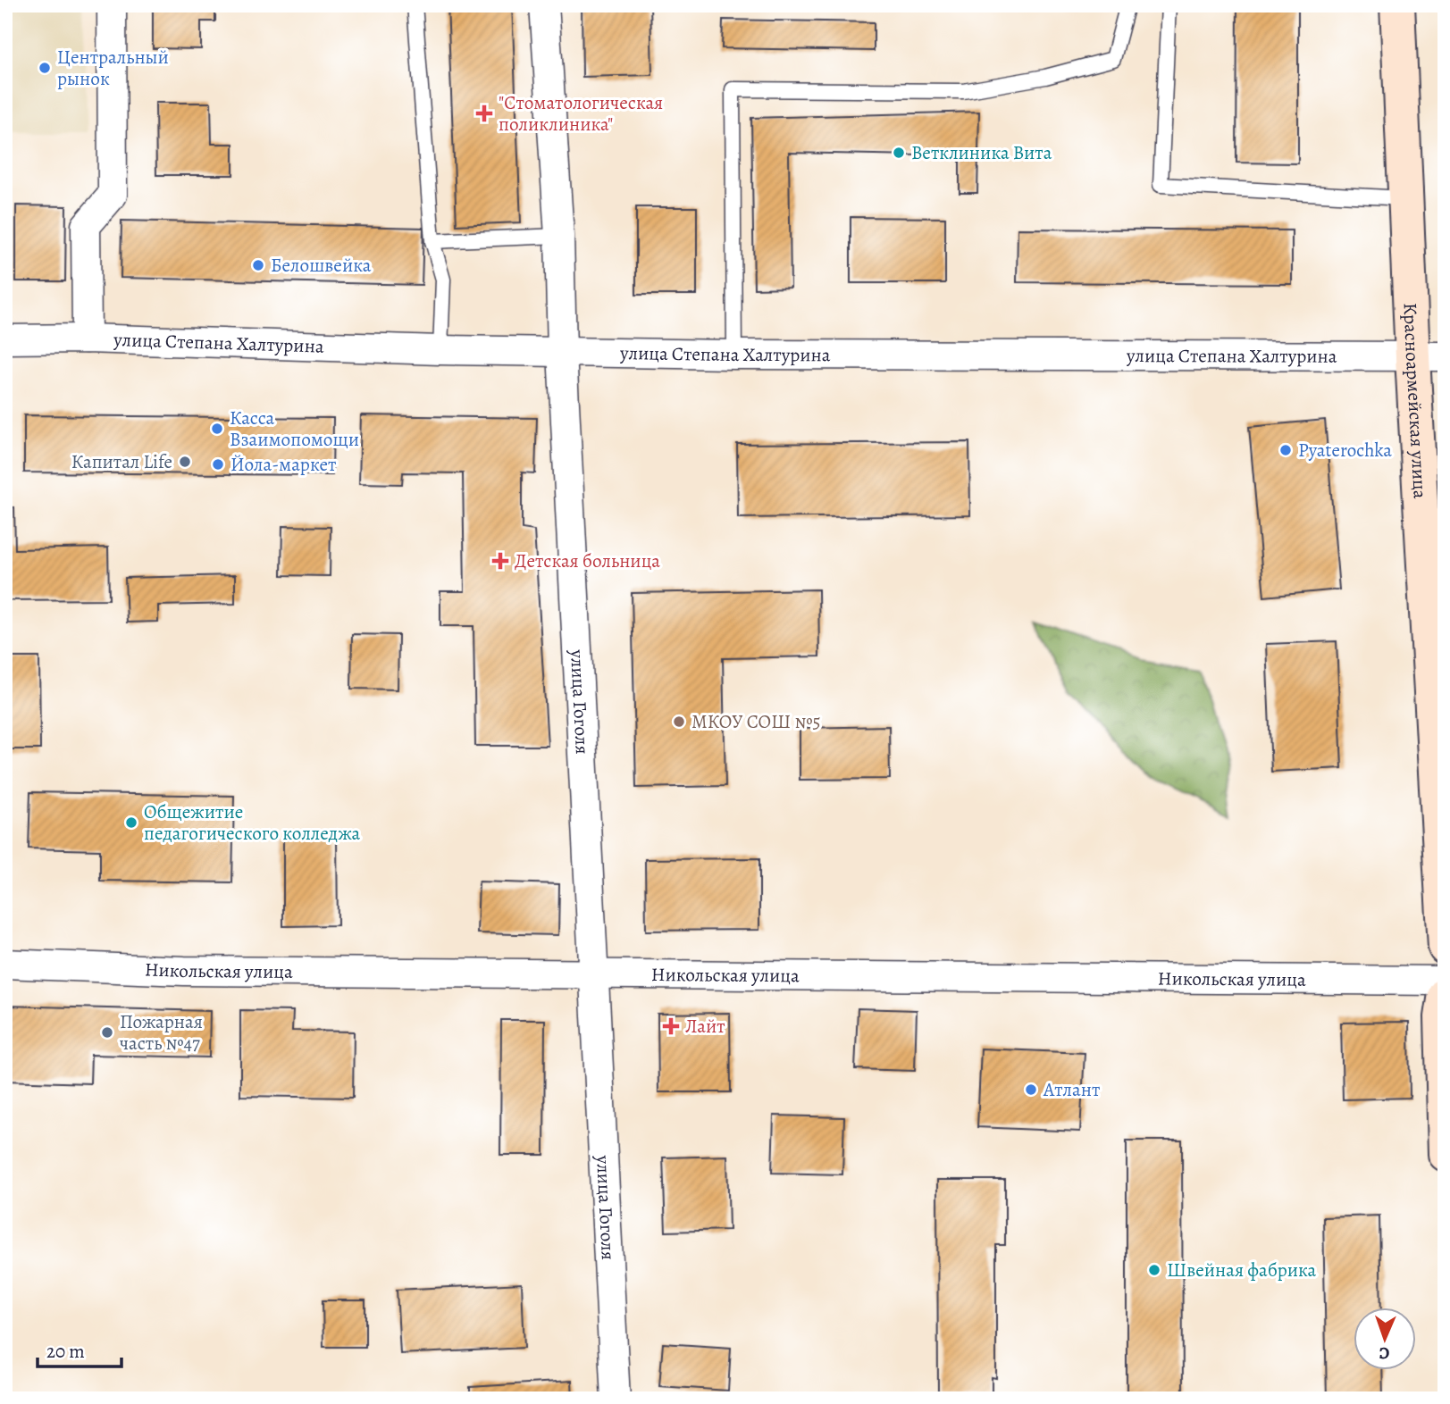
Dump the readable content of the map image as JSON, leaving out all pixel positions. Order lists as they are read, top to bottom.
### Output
{
  "streets": {
    "main road": ["Красноармейская улица"],
    "street": ["улица Степана Халтурина", "улица Гоголя", "Никольская улица"]
  },
  "crossings": [
    ["улица Степана Халтурина", "Красноармейская улица"],
    ["улица Степана Халтурина", "улица Гоголя"],
    ["улица Гоголя", "Никольская улица"]
  ],
  "places": {
    "other": [
      "Центральный рынок",
      "Ветклиника Вита",
      "Белошвейка",
      "Касса Взаимопомощи",
      "Pyaterochka",
      "Капитал Life",
      "Йола-маркет",
      "МКОУ СОШ №5",
      "Общежитие педагогического колледжа",
      "Пожарная часть №47",
      "Атлант",
      "Швейная фабрика"
    ],
    "health": ["\"Стоматологическая поликлиника\"", "Детская больница", "Лайт"]
  },
  "scale_bar": "20 m",
  "north": "bottom"
}
